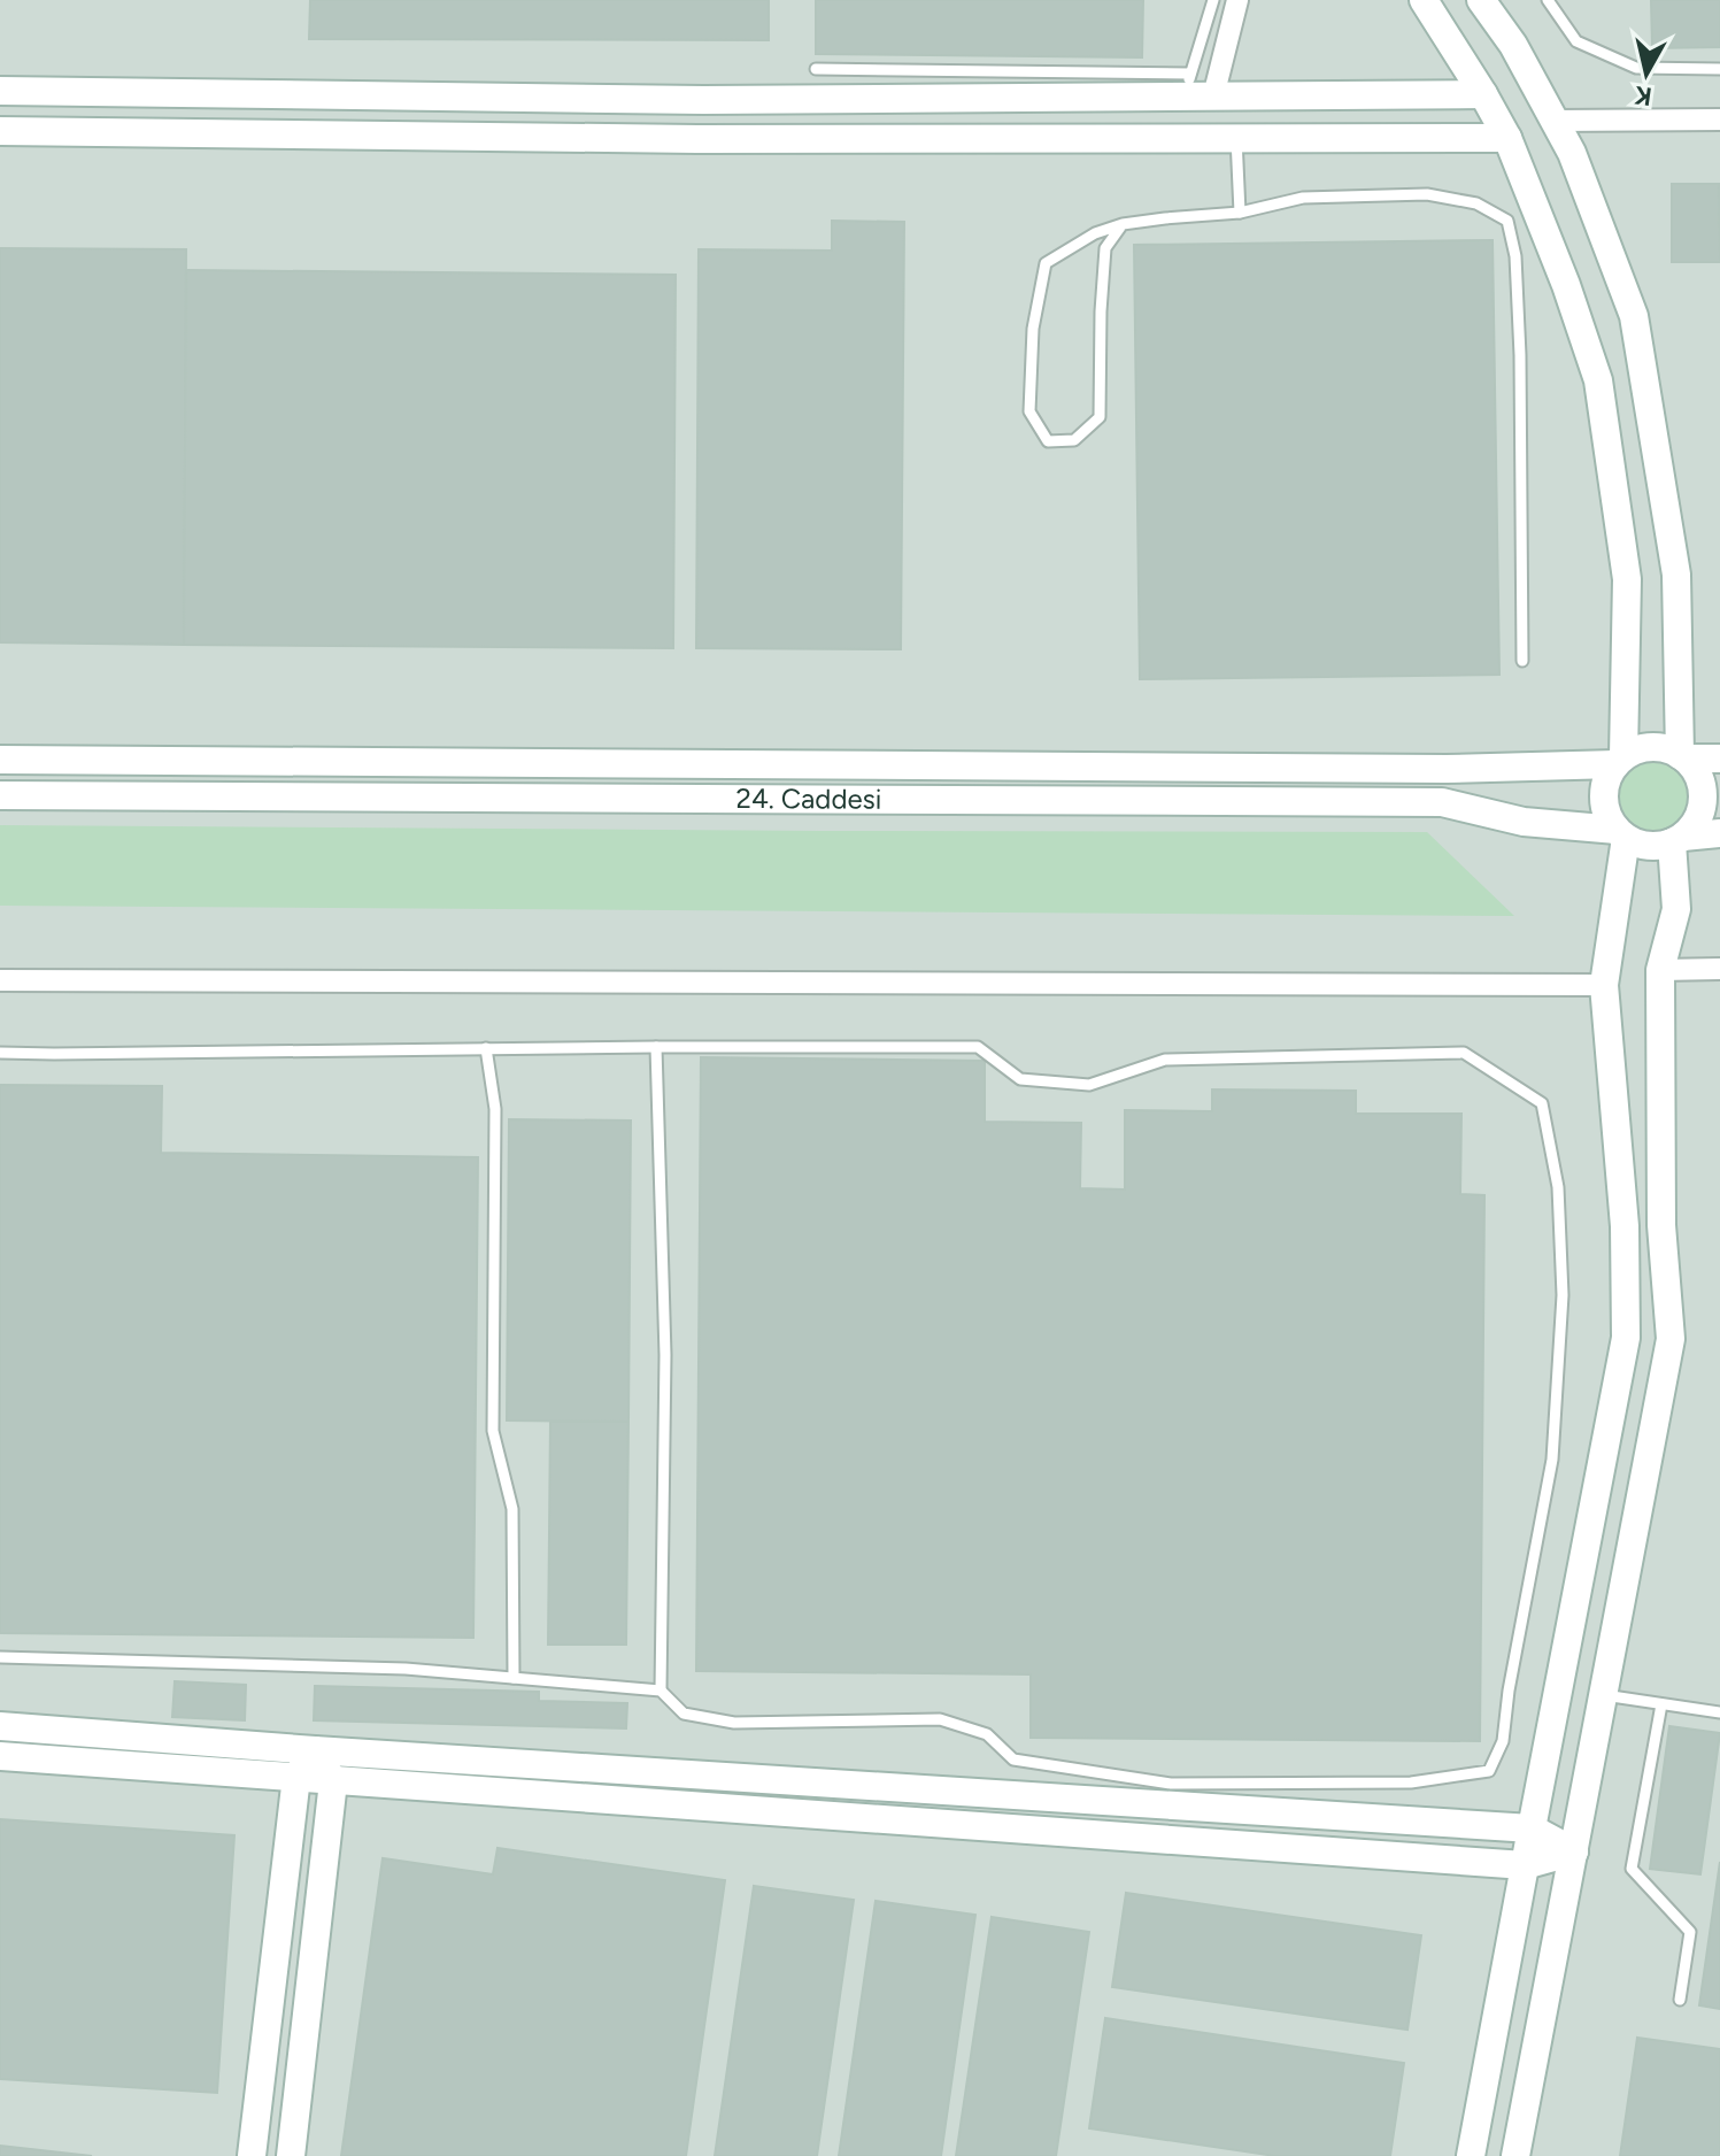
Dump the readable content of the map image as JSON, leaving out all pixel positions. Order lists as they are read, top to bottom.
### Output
{
  "streets": {
    "street": ["24. Caddesi"]
  },
  "north": "bottom"
}
